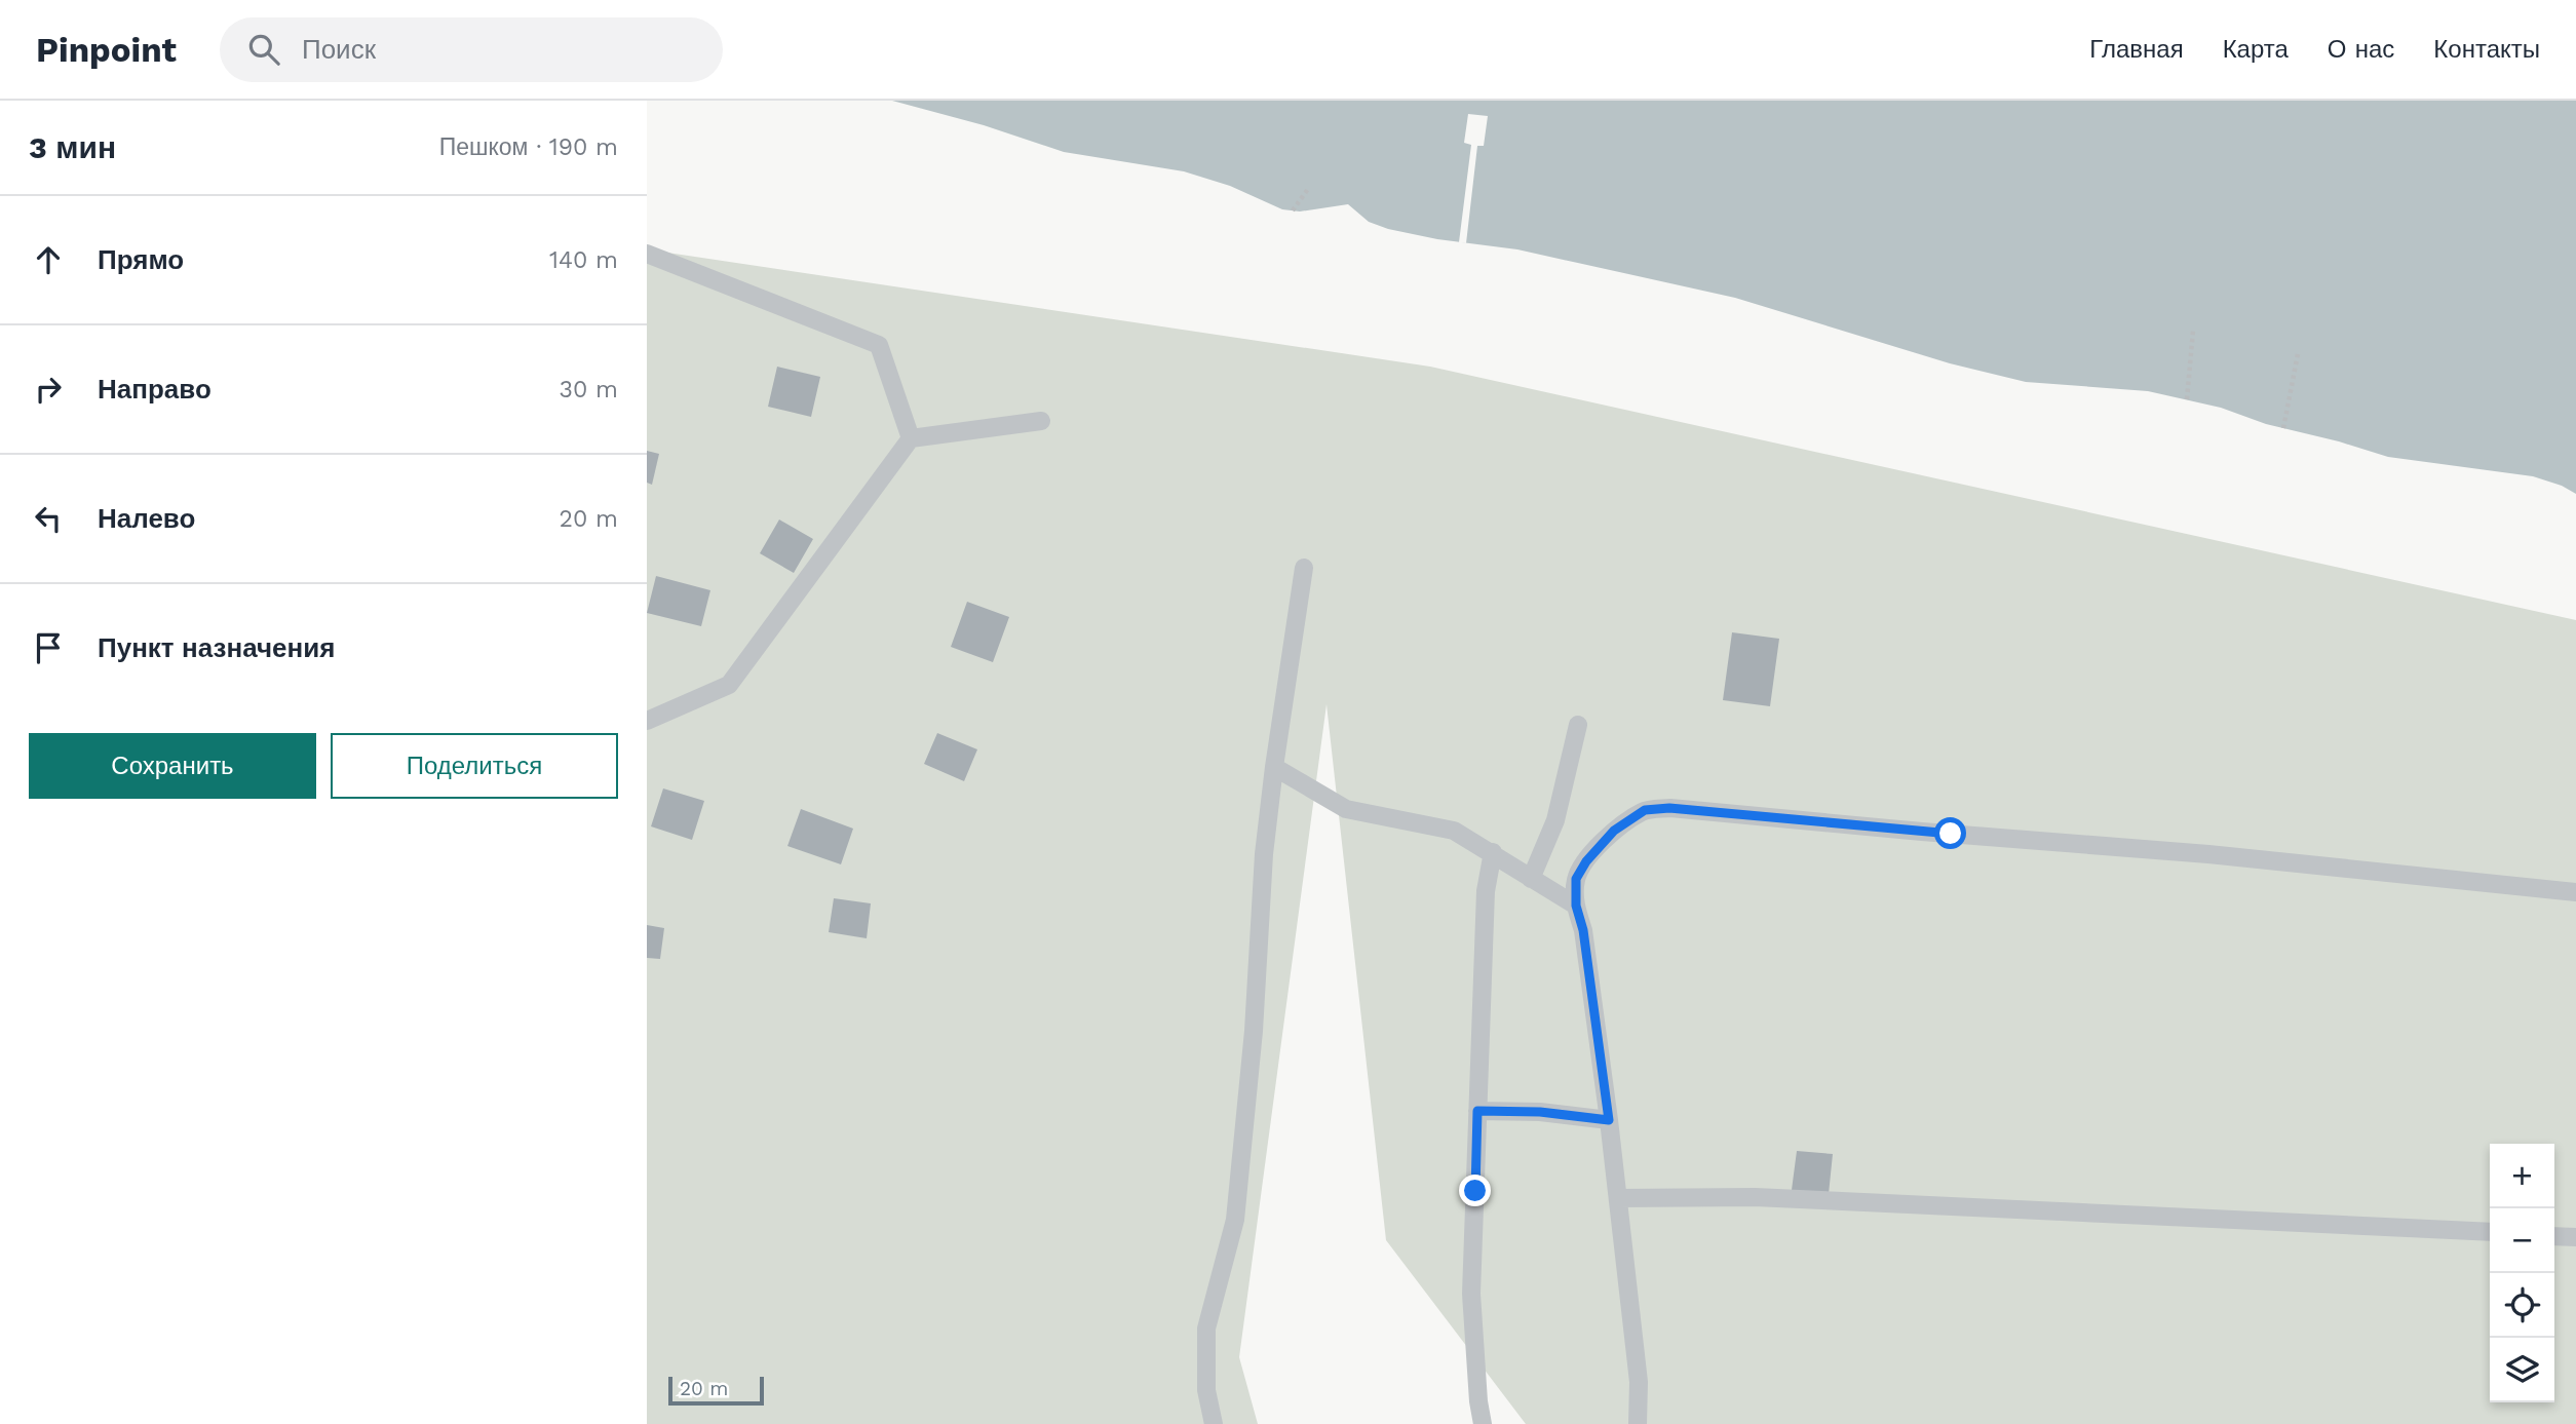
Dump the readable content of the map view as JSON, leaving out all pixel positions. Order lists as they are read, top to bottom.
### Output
{
  "scale_bar": "20 m",
  "page": {
    "header": "Pinpoint",
    "search": "Поиск",
    "nav": [
      "Главная",
      "Карта",
      "О нас",
      "Контакты"
    ],
    "heading": ["3 мин", "Пешком · 190 m"],
    "list": [
      ["Прямо", "140 m"],
      ["Направо", "30 m"],
      ["Налево", "20 m"],
      "Пункт назначения"
    ],
    "buttons": ["Сохранить", "Поделиться"],
    "map_buttons": ["+", "−"],
    "scale": "20 m"
  }
}
